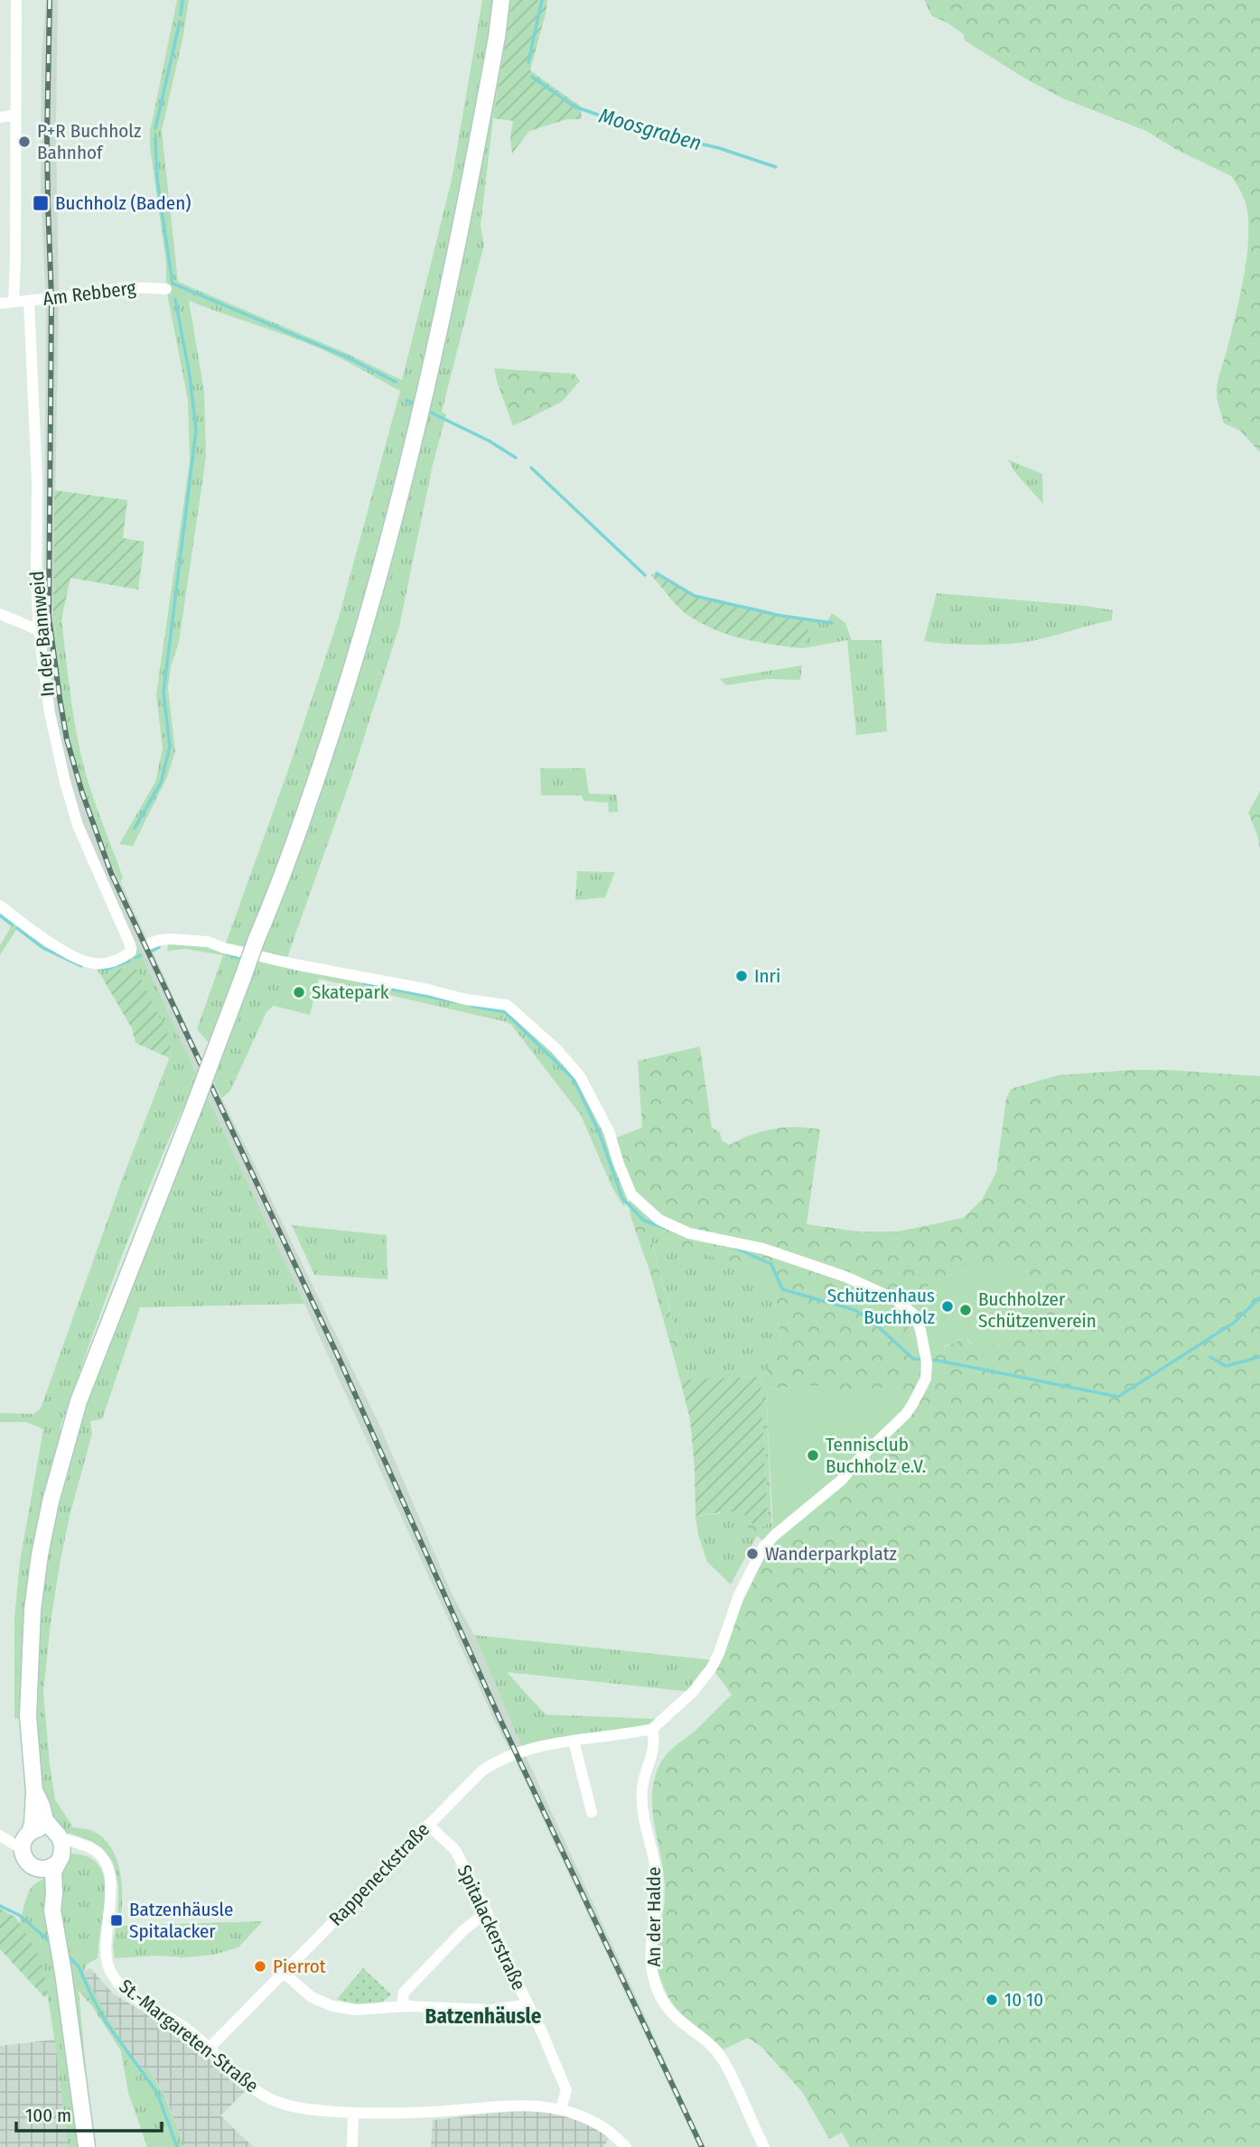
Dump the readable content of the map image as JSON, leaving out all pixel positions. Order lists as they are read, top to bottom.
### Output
{
  "streets": {
    "street": [
      "Am Rebberg",
      "In der Bannweid",
      "Rappeneckstraße",
      "An der Halde",
      "Spitalackerstraße",
      "St.-Margareten-Straße"
    ]
  },
  "crossings": [
    ["Am Rebberg", "In der Bannweid"],
    ["Rappeneckstraße", "An der Halde"],
    ["Rappeneckstraße", "Spitalackerstraße"],
    ["Rappeneckstraße", "St.-Margareten-Straße"],
    ["Spitalackerstraße", "St.-Margareten-Straße"]
  ],
  "districts": ["Batzenhäusle"],
  "water": ["Moosgraben"],
  "places": {
    "other": [
      "P+R Buchholz Bahnhof",
      "Inri",
      "Skatepark",
      "Schützenhaus Buchholz",
      "Buchholzer Schützenverein",
      "Tennisclub Buchholz e.V.",
      "Wanderparkplatz",
      "Pierrot",
      "10 10"
    ],
    "transit": ["Buchholz (Baden)", "Batzenhäusle Spitalacker"]
  },
  "scale_bar": "100 m"
}
